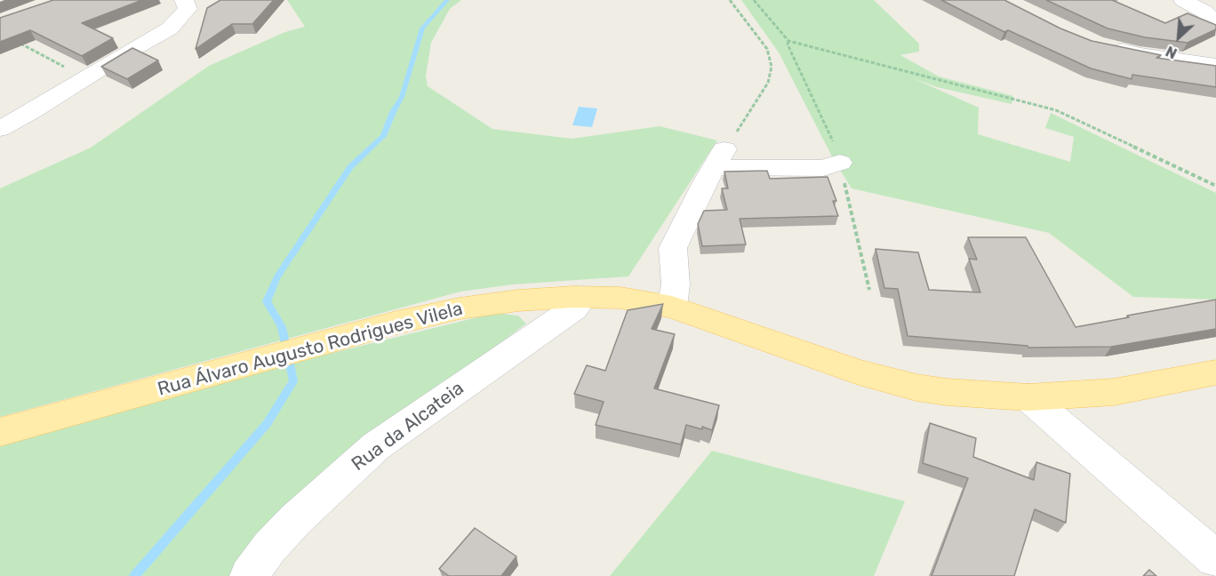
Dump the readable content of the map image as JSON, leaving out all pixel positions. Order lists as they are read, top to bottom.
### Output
{
  "streets": {
    "main road": ["Rua Álvaro Augusto Rodrigues Vilela"],
    "street": ["Rua da Alcateia"]
  },
  "crossings": [
    ["Rua Álvaro Augusto Rodrigues Vilela", "Rua da Alcateia"]
  ],
  "north": "bottom left"
}
